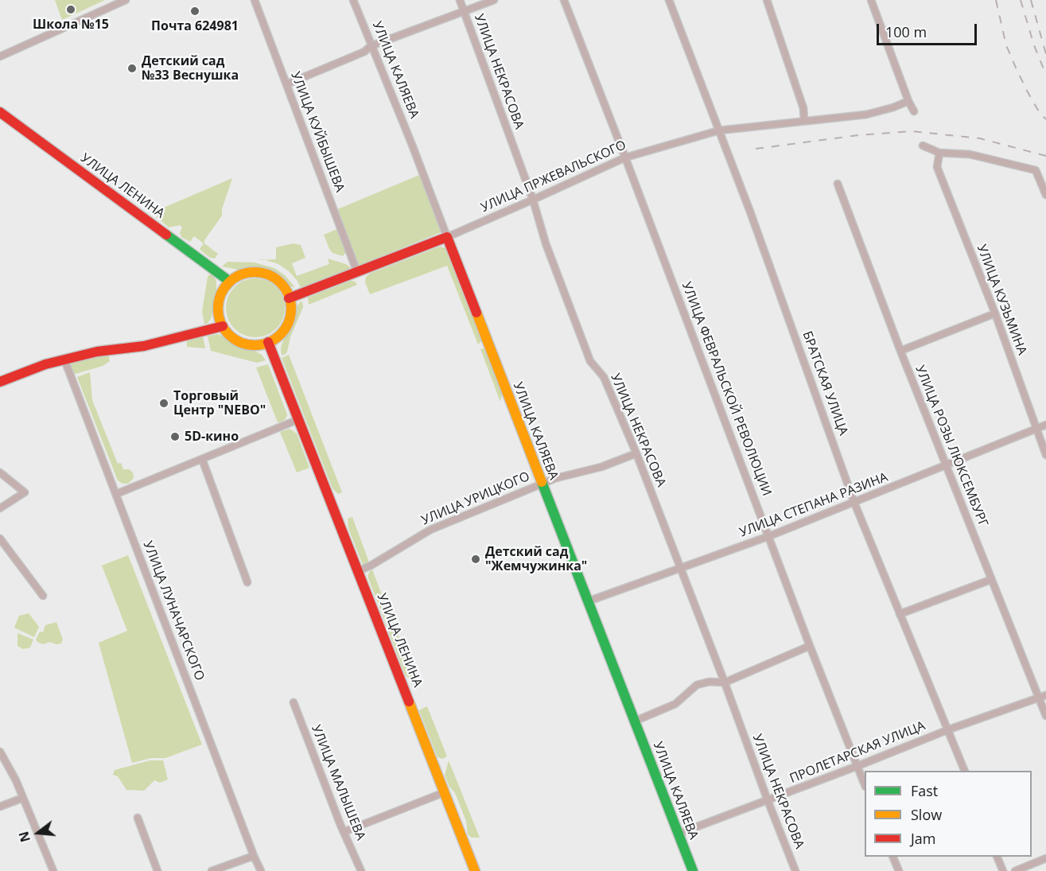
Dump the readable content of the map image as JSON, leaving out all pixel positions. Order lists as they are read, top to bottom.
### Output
{
  "streets": {
    "street": [
      "УЛИЦА КАЛЯЕВА",
      "УЛИЦА НЕКРАСОВА",
      "УЛИЦА КУЙБЫШЕВА",
      "УЛИЦА ПРЖЕВАЛЬСКОГО",
      "УЛИЦА ЛЕНИНА",
      "УЛИЦА КУЗЬМИНА",
      "БРАТСКАЯ УЛИЦА",
      "УЛИЦА ФЕВРАЛЬСКОЙ РЕВОЛЮЦИИ",
      "УЛИЦА РОЗЫ ЛЮКСЕМБУРГ",
      "УЛИЦА УРИЦКОГО",
      "УЛИЦА СТЕПАНА РАЗИНА",
      "УЛИЦА ЛУНАЧАРСКОГО",
      "ПРОЛЕТАРСКАЯ УЛИЦА",
      "УЛИЦА МАЛЫШЕВА"
    ]
  },
  "crossings": [
    ["УЛИЦА КАЛЯЕВА", "УЛИЦА ПРЖЕВАЛЬСКОГО"],
    ["УЛИЦА КАЛЯЕВА", "УЛИЦА УРИЦКОГО"],
    ["УЛИЦА КАЛЯЕВА", "УЛИЦА СТЕПАНА РАЗИНА"],
    ["УЛИЦА КАЛЯЕВА", "ПРОЛЕТАРСКАЯ УЛИЦА"],
    ["УЛИЦА НЕКРАСОВА", "УЛИЦА ПРЖЕВАЛЬСКОГО"],
    ["УЛИЦА НЕКРАСОВА", "УЛИЦА УРИЦКОГО"],
    ["УЛИЦА НЕКРАСОВА", "УЛИЦА СТЕПАНА РАЗИНА"],
    ["УЛИЦА НЕКРАСОВА", "ПРОЛЕТАРСКАЯ УЛИЦА"],
    ["УЛИЦА КУЙБЫШЕВА", "УЛИЦА ПРЖЕВАЛЬСКОГО"],
    ["УЛИЦА ПРЖЕВАЛЬСКОГО", "УЛИЦА ЛЕНИНА"],
    ["УЛИЦА ПРЖЕВАЛЬСКОГО", "БРАТСКАЯ УЛИЦА"],
    ["УЛИЦА ПРЖЕВАЛЬСКОГО", "УЛИЦА ФЕВРАЛЬСКОЙ РЕВОЛЮЦИИ"],
    ["УЛИЦА ЛЕНИНА", "УЛИЦА УРИЦКОГО"],
    ["УЛИЦА КУЗЬМИНА", "УЛИЦА СТЕПАНА РАЗИНА"],
    ["БРАТСКАЯ УЛИЦА", "УЛИЦА СТЕПАНА РАЗИНА"],
    ["БРАТСКАЯ УЛИЦА", "ПРОЛЕТАРСКАЯ УЛИЦА"],
    ["УЛИЦА ФЕВРАЛЬСКОЙ РЕВОЛЮЦИИ", "УЛИЦА СТЕПАНА РАЗИНА"],
    ["УЛИЦА ФЕВРАЛЬСКОЙ РЕВОЛЮЦИИ", "ПРОЛЕТАРСКАЯ УЛИЦА"],
    ["УЛИЦА РОЗЫ ЛЮКСЕМБУРГ", "УЛИЦА СТЕПАНА РАЗИНА"],
    ["УЛИЦА РОЗЫ ЛЮКСЕМБУРГ", "ПРОЛЕТАРСКАЯ УЛИЦА"]
  ],
  "places": [
    "Школа №15",
    "Почта 624981",
    "Детский сад №33 Веснушка",
    "Торговый Центр \"NEBO\"",
    "5D-кино",
    "Детский сад \"Жемчужинка\""
  ],
  "legend": ["Fast", "Slow", "Jam"],
  "scale_bar": "100 m",
  "north": "left"
}
